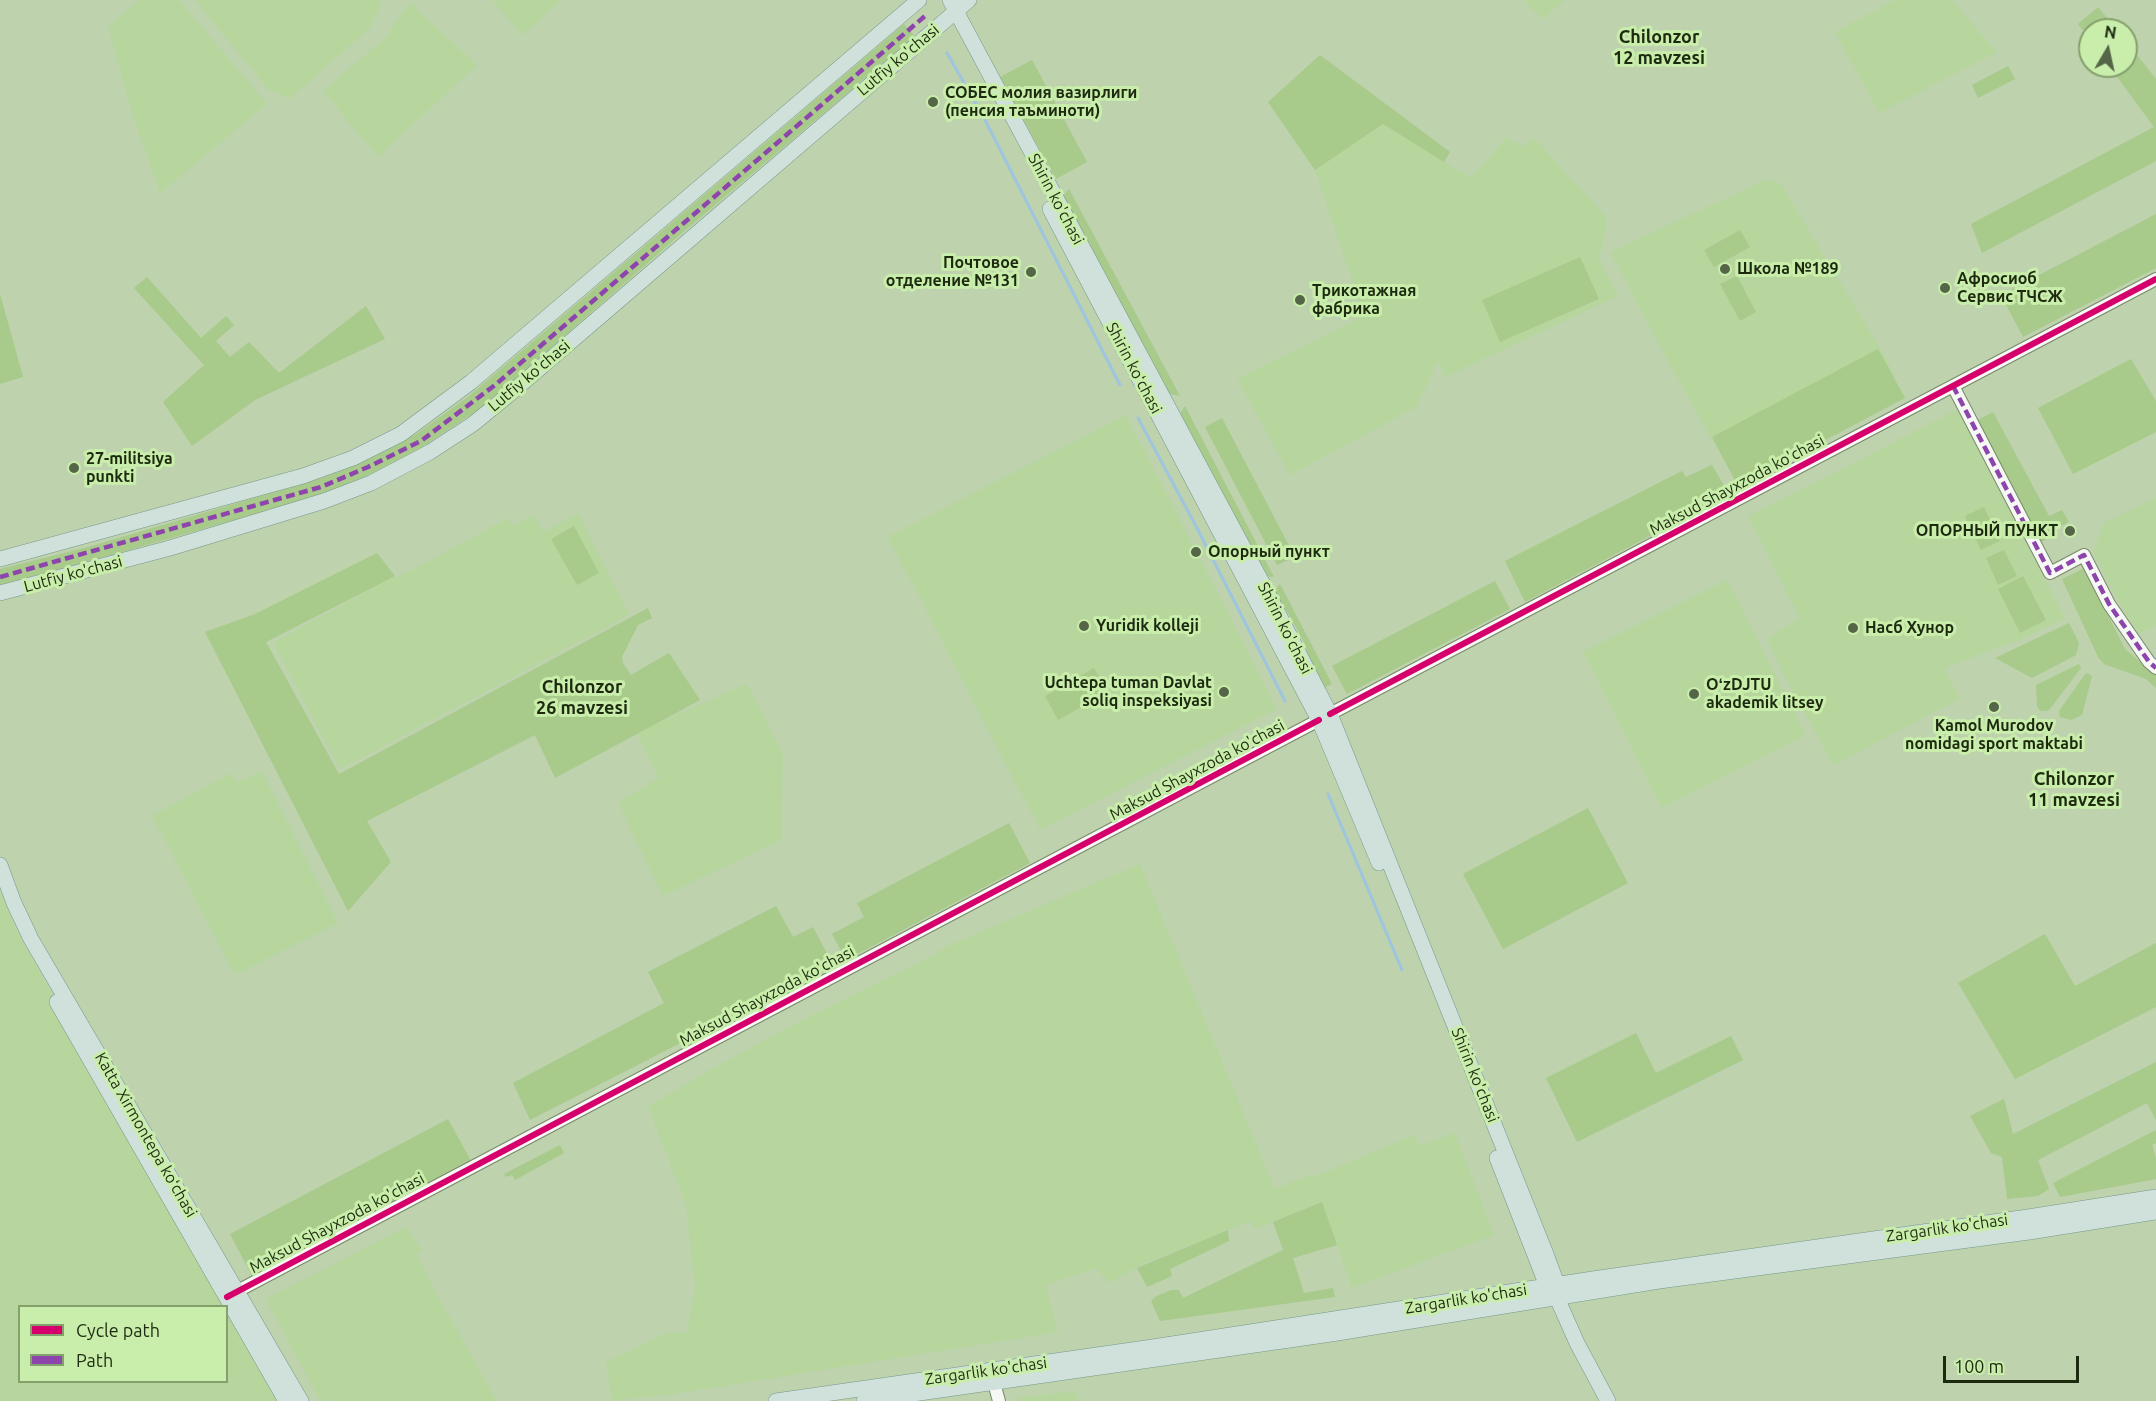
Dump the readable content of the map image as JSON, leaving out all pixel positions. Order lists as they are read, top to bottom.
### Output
{
  "streets": {
    "main road": [
      "Lutfiy ko'chasi",
      "Shirin ko'chasi",
      "Katta Xirmontepa koʻchasi",
      "Zargarlik ko'chasi"
    ],
    "street": ["Maksud Shayxzoda ko'chasi"]
  },
  "crossings": [
    ["Lutfiy ko'chasi", "Shirin ko'chasi"],
    ["Shirin ko'chasi", "Maksud Shayxzoda ko'chasi"],
    ["Shirin ko'chasi", "Zargarlik ko'chasi"],
    ["Maksud Shayxzoda ko'chasi", "Katta Xirmontepa koʻchasi"]
  ],
  "districts": ["Chilonzor 12 mavzesi", "Chilonzor 26 mavzesi", "Chilonzor 11 mavzesi"],
  "places": [
    "СОБЕС молия вазирлиги (пенсия таъминоти)",
    "Школа №189",
    "Почтовое отделение №131",
    "Афросиоб Сервис ТЧСЖ",
    "Трикотажная фабрика",
    "27-militsiya punkti",
    "ОПОРНЫЙ ПУНКТ",
    "Опорный пункт",
    "Yuridik kolleji",
    "Насб Хунор",
    "Uchtepa tuman Davlat soliq inspeksiyasi",
    "OʻzDJTU akademik litsey",
    "Kamol Murodov nomidagi sport maktabi"
  ],
  "legend": ["Cycle path", "Path"],
  "scale_bar": "100 m",
  "north": "top"
}
